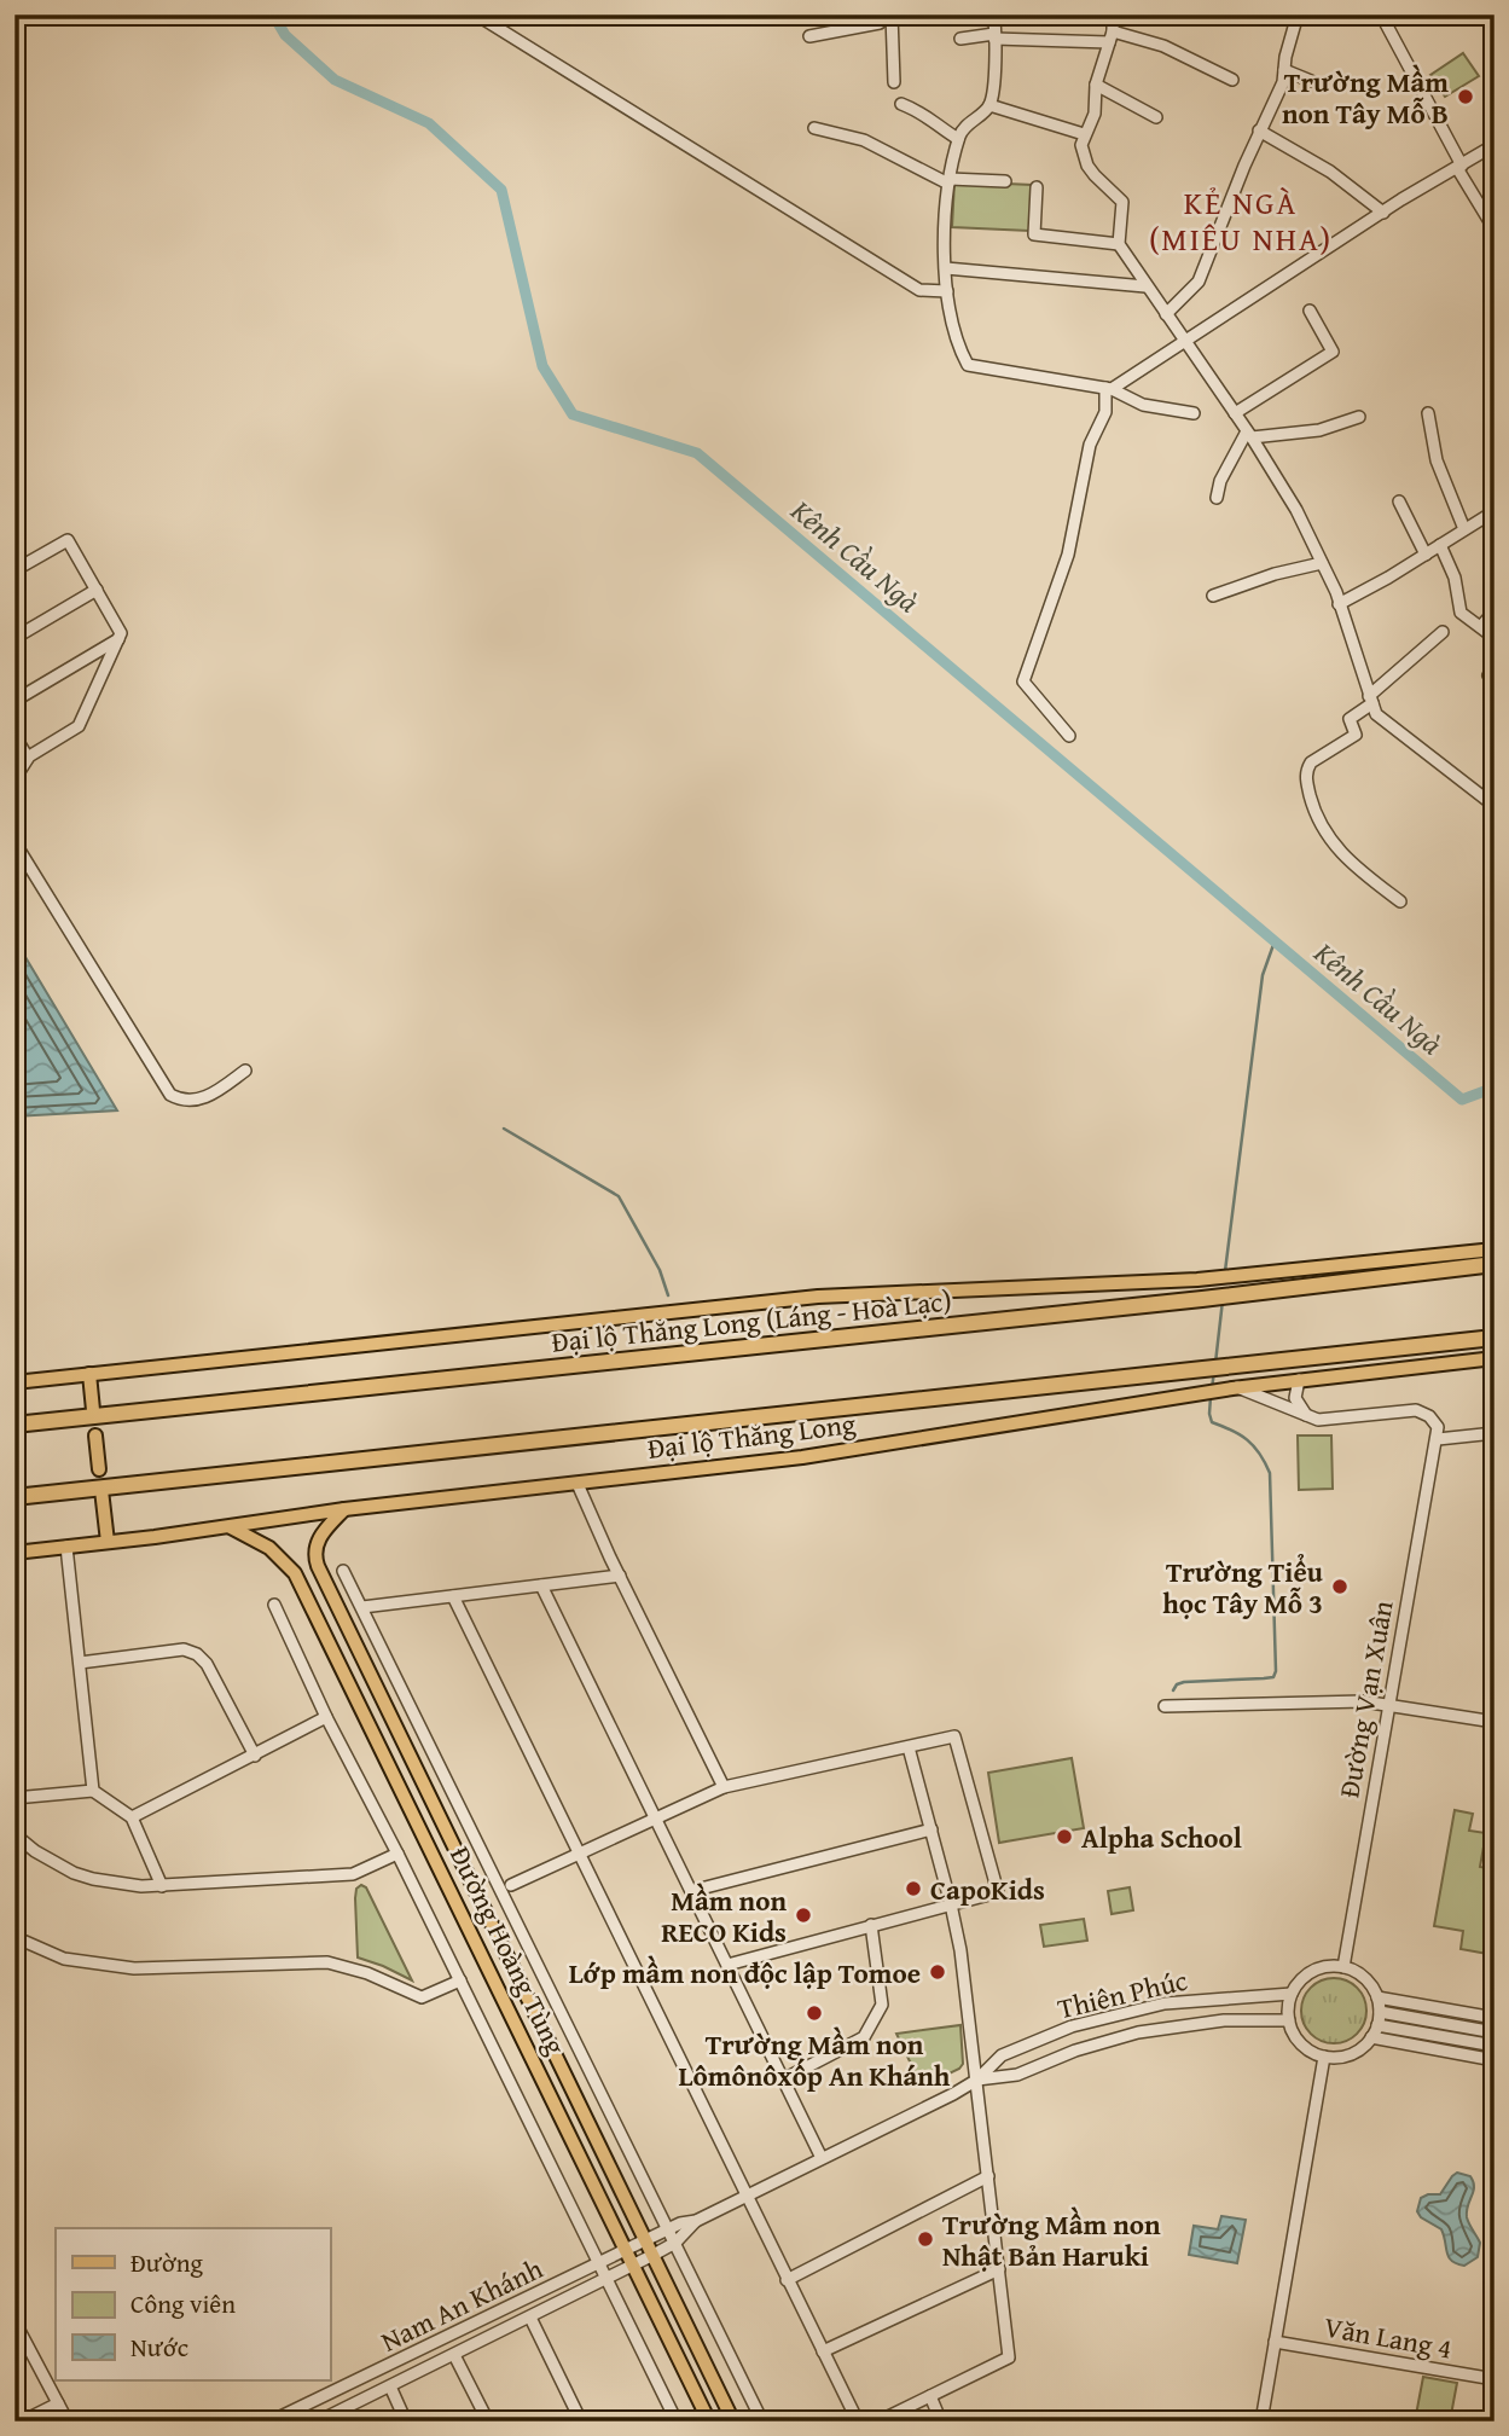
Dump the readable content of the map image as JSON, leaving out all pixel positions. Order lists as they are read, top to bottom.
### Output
{
  "streets": {
    "highway": ["Đại lộ Thăng Long (Láng - Hoà Lạc)"],
    "main road": ["Đại lộ Thăng Long", "Đường Hoàng Tùng"],
    "street": [
      "Đường Vạn Xuân",
      "Thiên Phúc",
      "Nam An Khánh",
      "Văn Lang 4"
    ]
  },
  "crossings": [
    ["Đại lộ Thăng Long", "Đường Hoàng Tùng"],
    ["Đường Vạn Xuân", "Thiên Phúc"],
    ["Đường Hoàng Tùng", "Thiên Phúc"],
    ["Đường Hoàng Tùng", "Nam An Khánh"],
    ["Thiên Phúc", "Nam An Khánh"]
  ],
  "districts": ["KẺ NGÀ (MIÊU NHA)"],
  "water": ["Kênh Cầu Ngà"],
  "places": [
    "Trường Mầm non Tây Mỗ B",
    "Trường Tiểu học Tây Mỗ 3",
    "Alpha School",
    "CapoKids",
    "Mầm non RECO Kids",
    "Lớp mầm non độc lập Tomoe",
    "Trường Mầm non Lômônôxốp An Khánh",
    "Trường Mầm non Nhật Bản Haruki"
  ],
  "legend": ["Đường", "Công viên", "Nước"]
}
